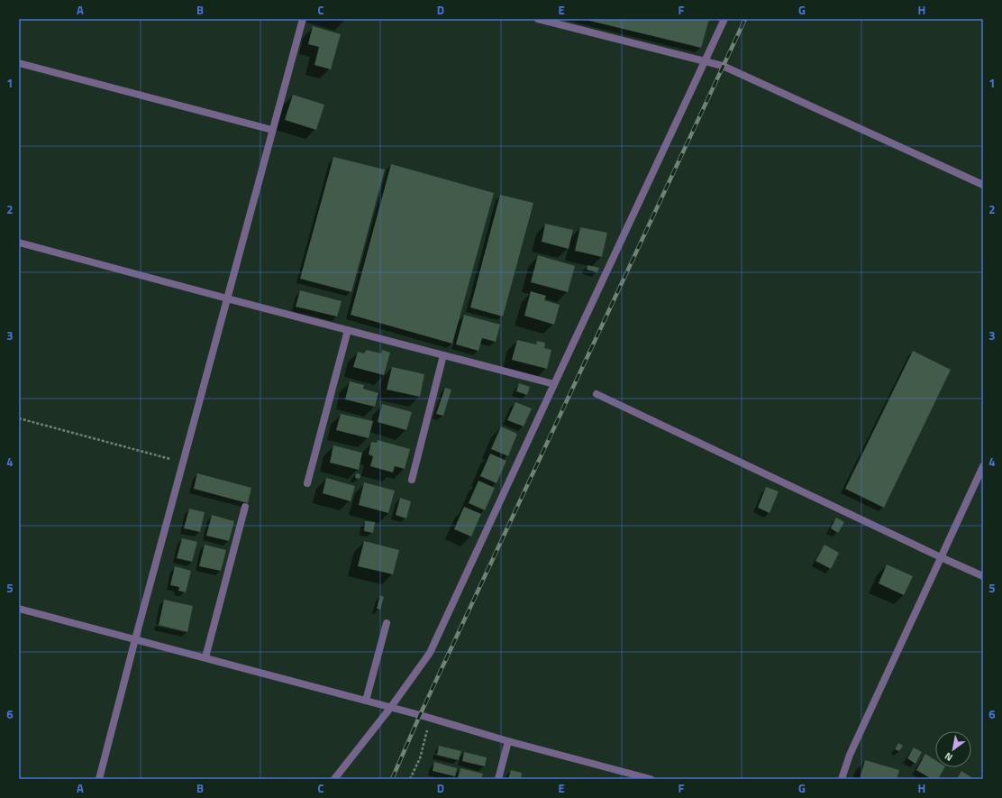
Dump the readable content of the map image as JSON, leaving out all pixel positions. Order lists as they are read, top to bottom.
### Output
{
  "north": "bottom left",
  "grid": {
    "columns": [
      "A",
      "B",
      "C",
      "D",
      "E",
      "F",
      "G",
      "H"
    ],
    "rows": [
      "1",
      "2",
      "3",
      "4",
      "5",
      "6"
    ]
  }
}
